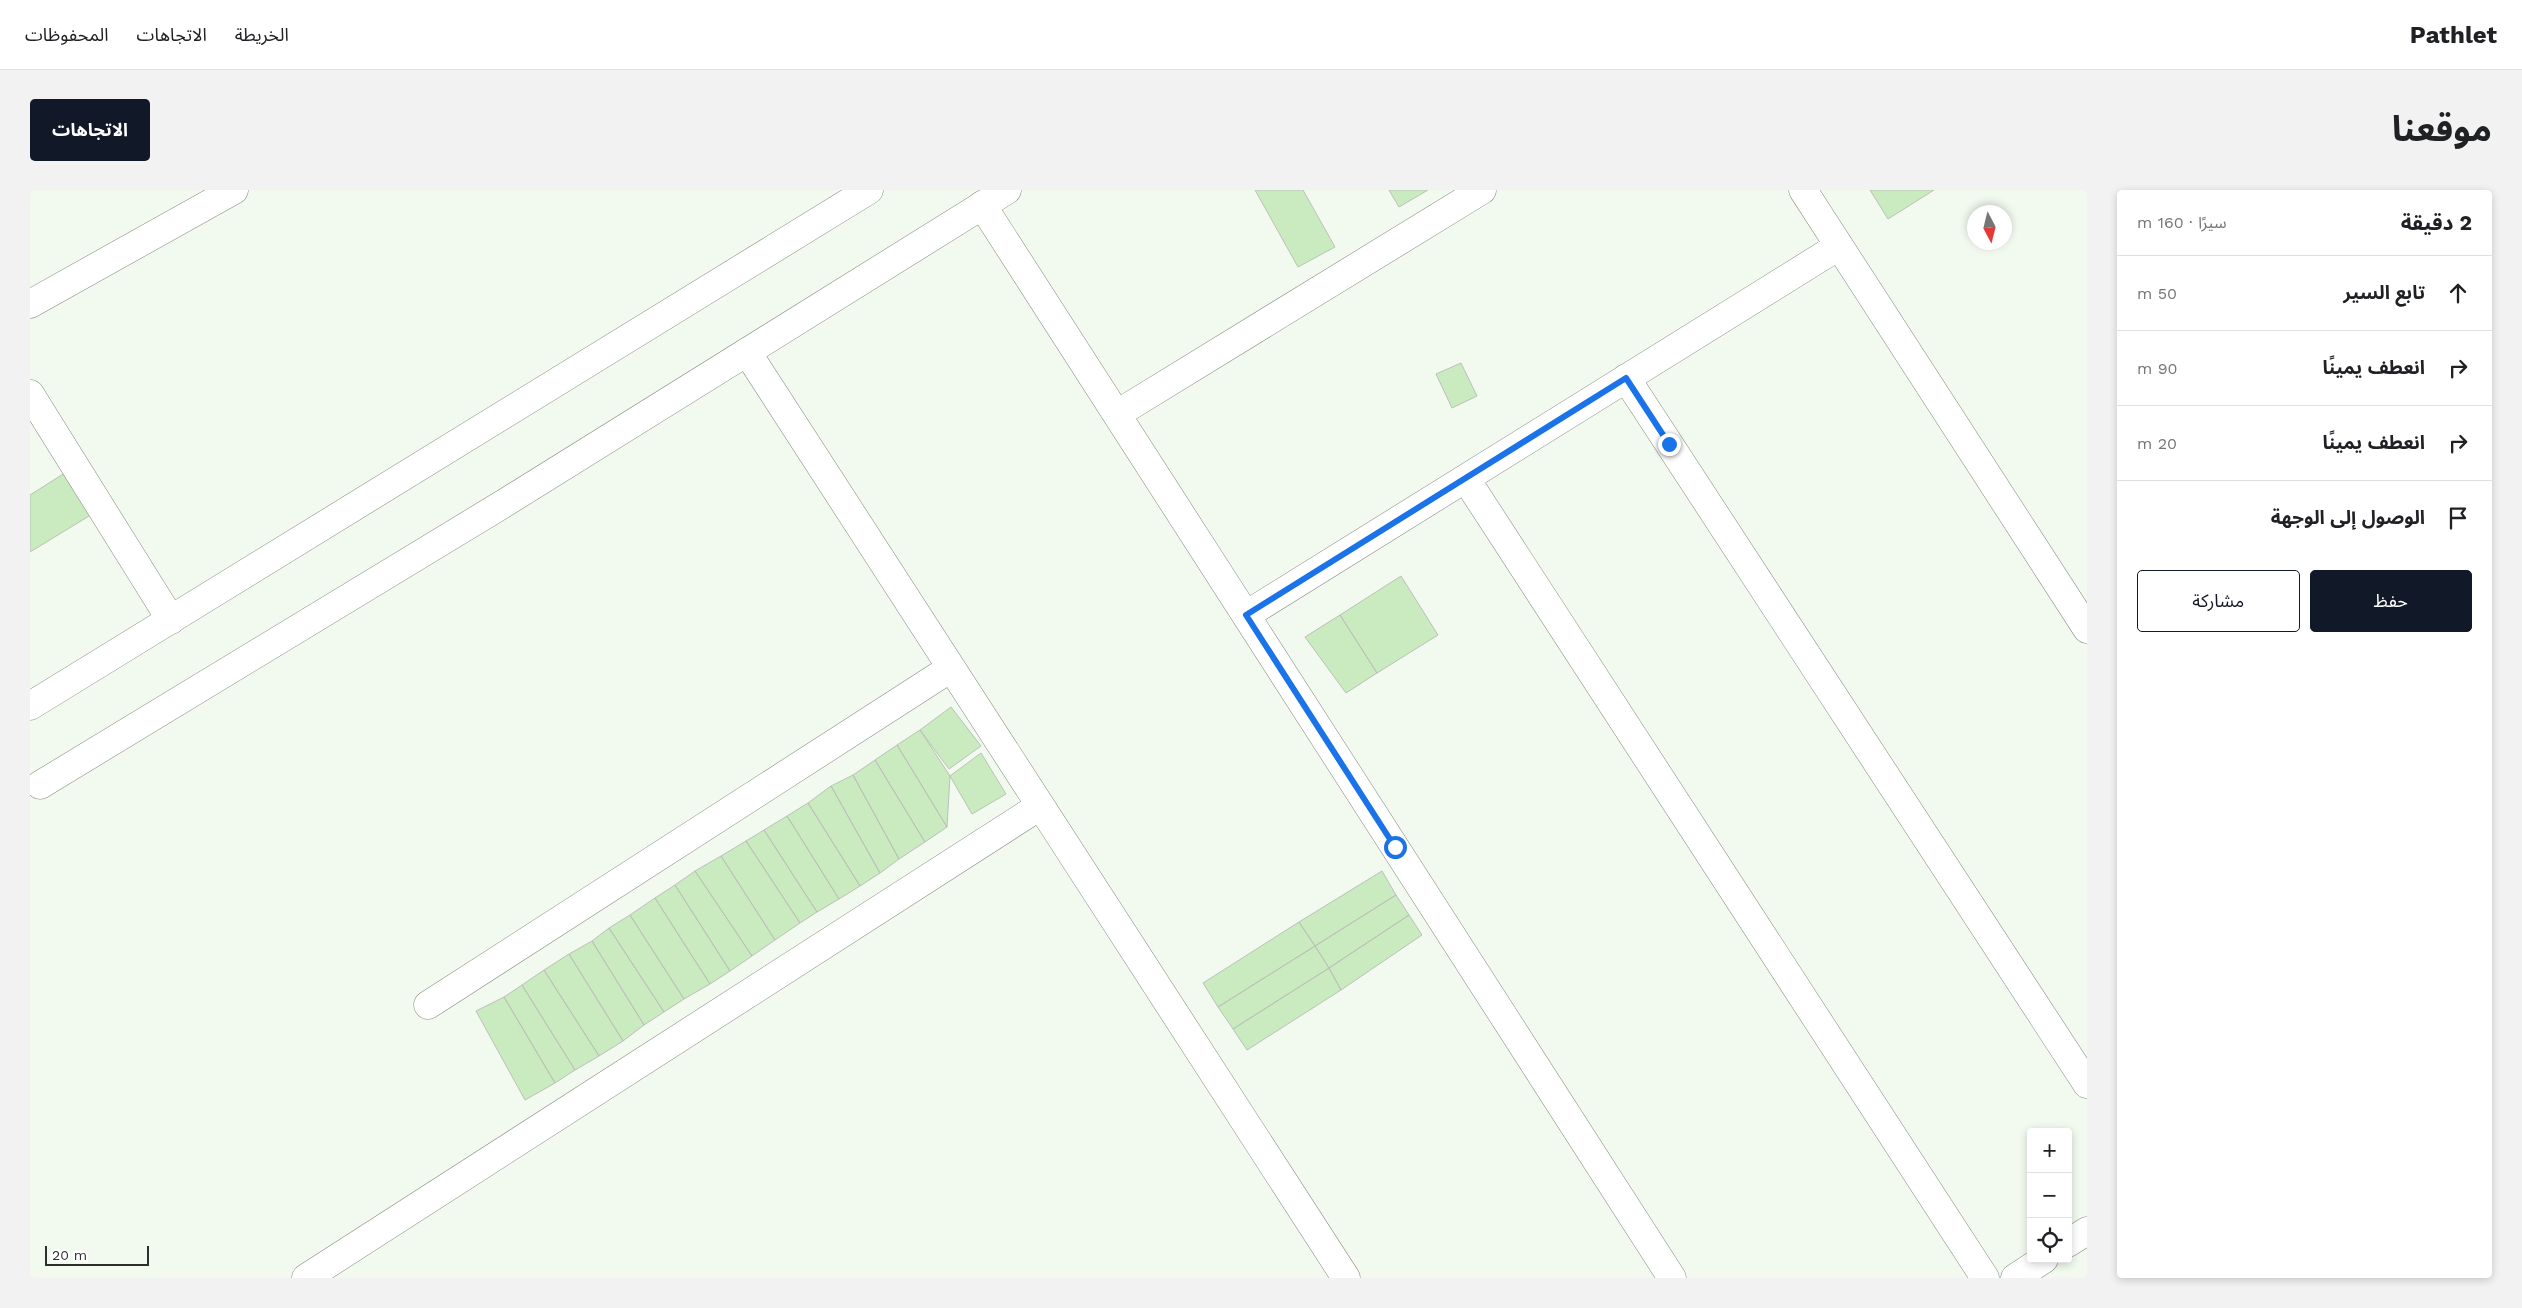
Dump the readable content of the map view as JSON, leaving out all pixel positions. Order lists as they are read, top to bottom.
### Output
{
  "scale_bar": "20 m",
  "north": "bottom",
  "page": {
    "header": "Pathlet",
    "nav": ["الخريطة", "الاتجاهات", "المحفوظات"],
    "title": "موقعنا",
    "buttons": [
      "الاتجاهات",
      ["حفظ", "مشاركة"]
    ],
    "heading": ["2 دقيقة", "سيرًا · 160 m"],
    "list": [
      ["تابع السير", "50 m"],
      ["انعطف يمينًا", "90 m"],
      ["انعطف يمينًا", "20 m"],
      "الوصول إلى الوجهة"
    ],
    "map_buttons": ["+", "−"],
    "scale": "20 m"
  }
}
